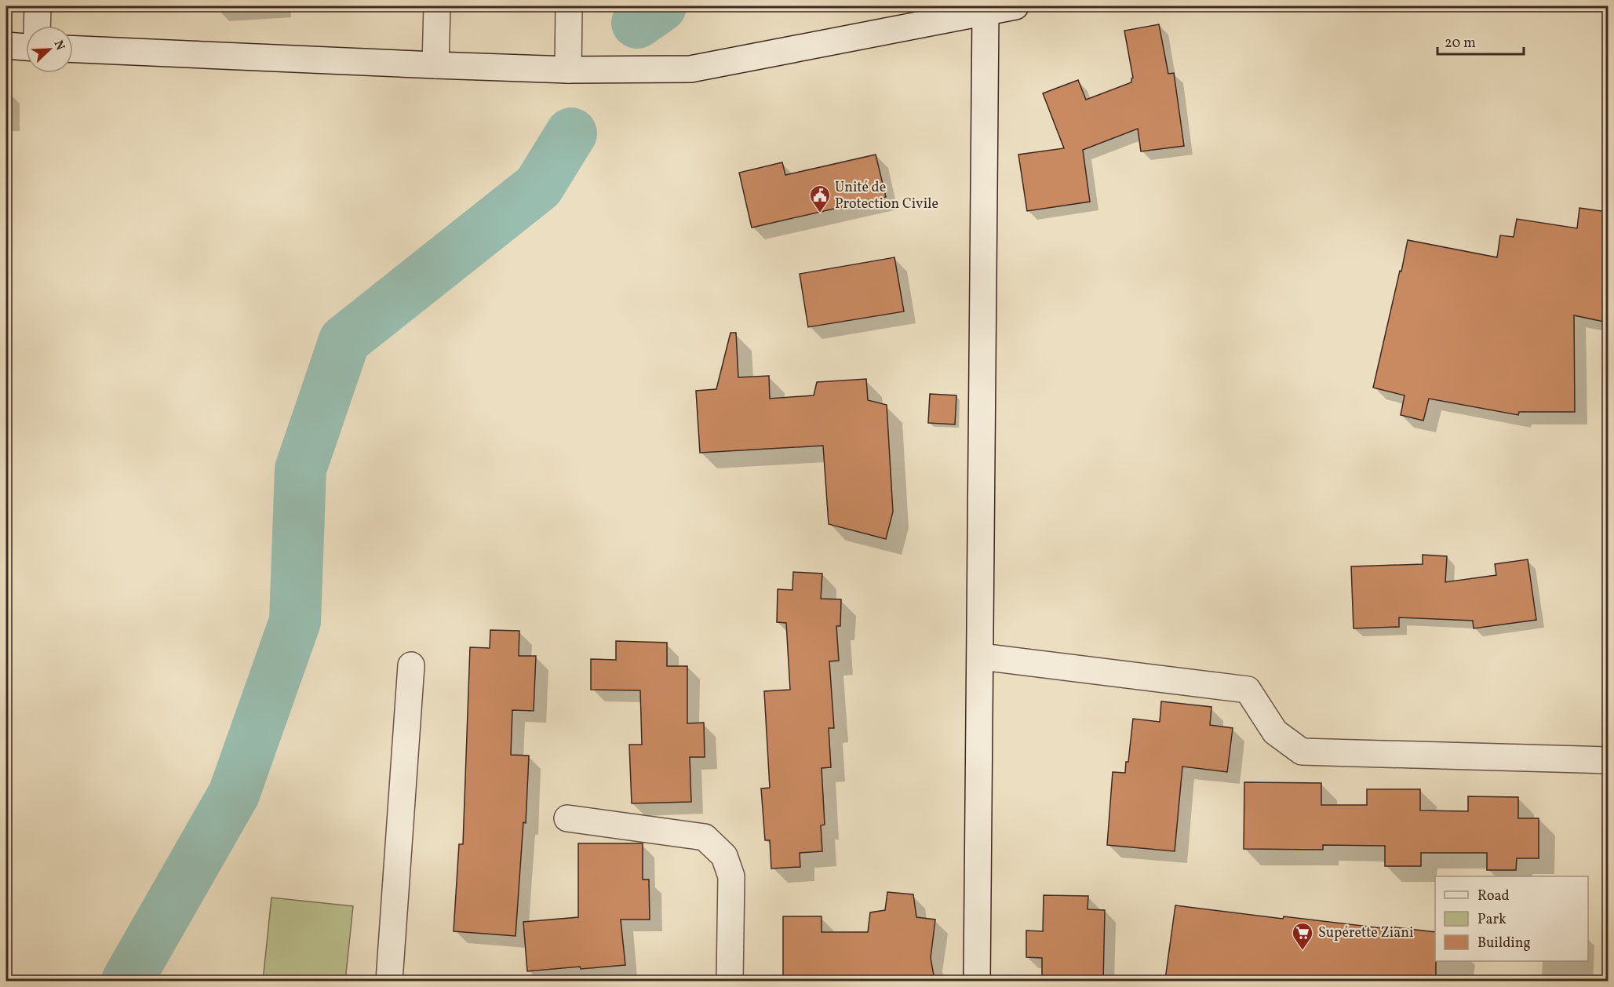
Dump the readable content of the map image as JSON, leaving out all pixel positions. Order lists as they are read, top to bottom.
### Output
{
  "places": {
    "public building": ["Unité de Protection Civile"],
    "supermarket": ["Supérette Ziani"]
  },
  "legend": ["Road", "Park", "Building"],
  "scale_bar": "20 m",
  "north": "top right"
}
